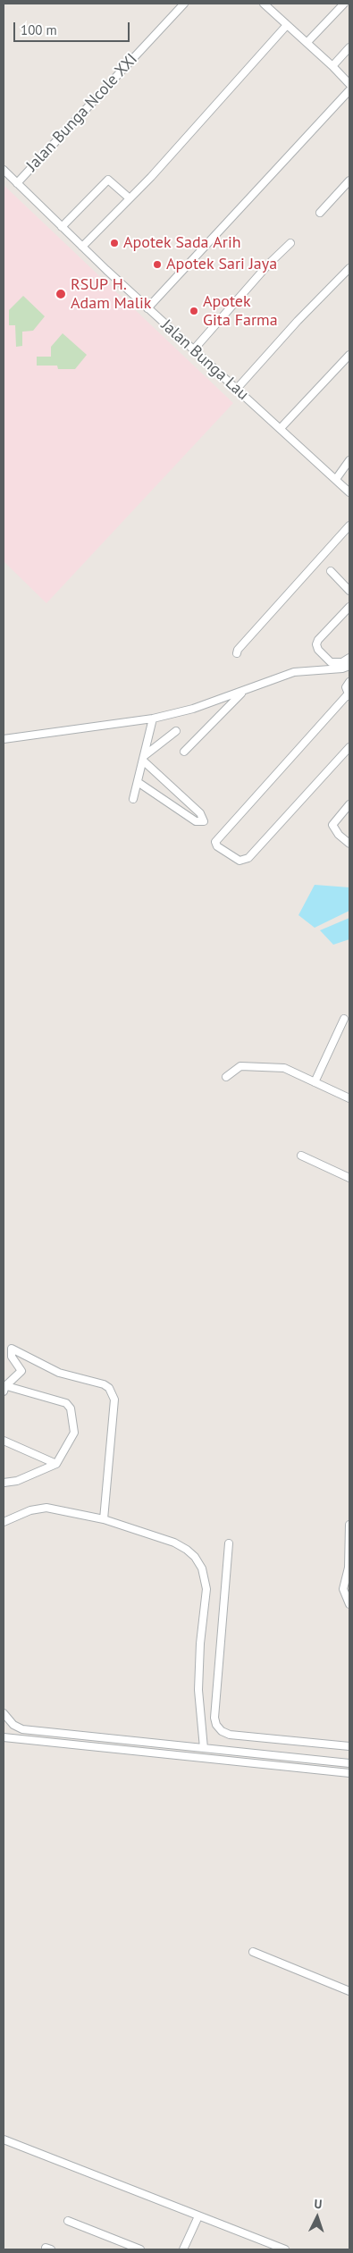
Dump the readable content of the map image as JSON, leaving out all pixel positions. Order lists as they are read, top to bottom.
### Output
{
  "streets": {
    "street": ["Jalan Bunga Ncole XXI", "Jalan Bunga Lau"]
  },
  "crossings": [
    ["Jalan Bunga Ncole XXI", "Jalan Bunga Lau"]
  ],
  "places": [
    "Apotek Sada Arih",
    "Apotek Sari Jaya",
    "RSUP H. Adam Malik",
    "Apotek Gita Farma"
  ],
  "scale_bar": "100 m",
  "north": "top"
}
